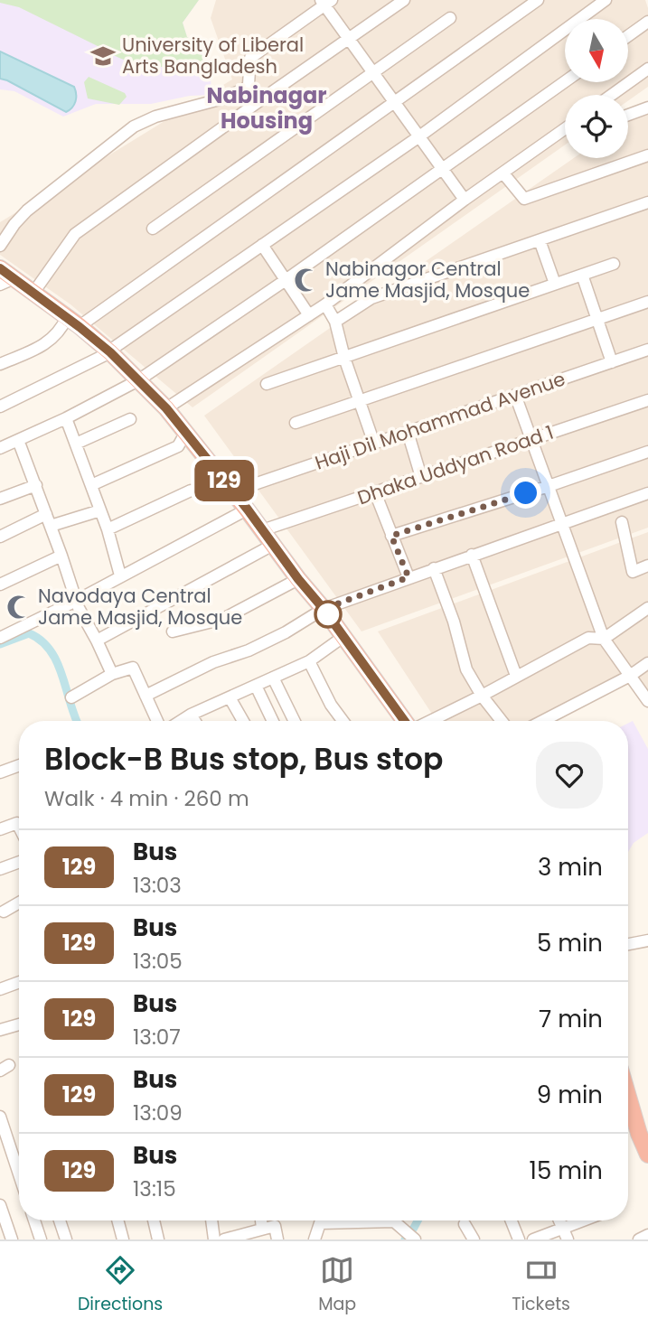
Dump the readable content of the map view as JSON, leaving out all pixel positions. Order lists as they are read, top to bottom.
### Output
{
  "streets": {
    "street": ["Haji Dil Mohammad Avenue", "Dhaka Uddyan Road 1"]
  },
  "districts": ["Nabinagar Housing"],
  "places": {
    "school or university": ["University of Liberal Arts Bangladesh"],
    "mosque": ["Nabinagor Central Jame Masjid, Mosque", "Navodaya Central Jame Masjid, Mosque"]
  },
  "lines": ["bus line 129"],
  "north": "bottom",
  "page": {
    "on_map": "129",
    "heading": ["Block-B Bus stop, Bus stop", "Walk · 4 min · 260 m"],
    "list": [
      {
        "mark": "129",
        "name": "Bus",
        "note": "13:03",
        "value": "3 min"
      },
      {
        "mark": "129",
        "name": "Bus",
        "note": "13:05",
        "value": "5 min"
      },
      {
        "mark": "129",
        "name": "Bus",
        "note": "13:07",
        "value": "7 min"
      },
      {
        "mark": "129",
        "name": "Bus",
        "note": "13:09",
        "value": "9 min"
      },
      {
        "mark": "129",
        "name": "Bus",
        "note": "13:15",
        "value": "15 min"
      }
    ],
    "tabs": ["Directions", "Map", "Tickets"]
  }
}
